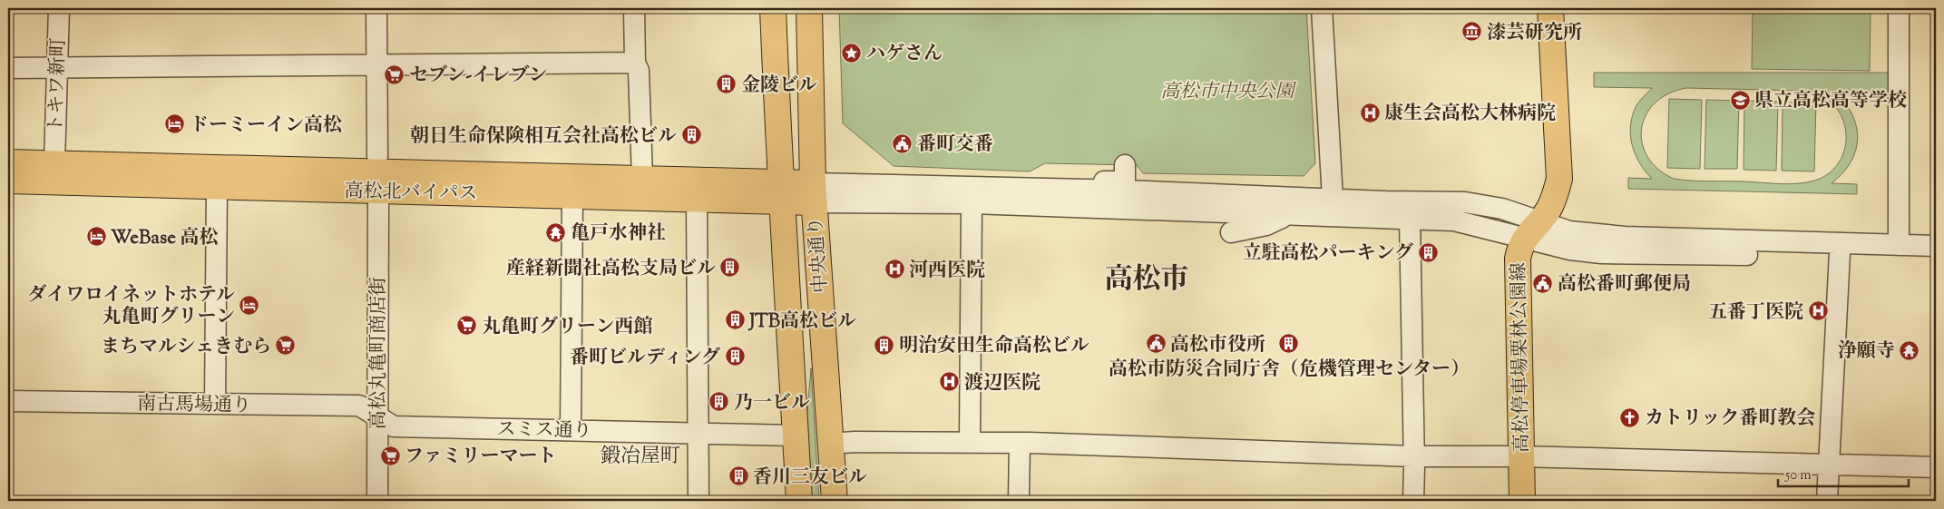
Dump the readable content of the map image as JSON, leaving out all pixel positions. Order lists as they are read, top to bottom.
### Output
{
  "streets": {
    "main road": ["高松北バイパス", "中央通り", "高松停車場栗林公園線"],
    "street": [
      "トキワ新町",
      "高松丸亀町商店街",
      "南古馬場通り",
      "スミス通り"
    ]
  },
  "crossings": [
    ["トキワ新町", "高松北バイパス"],
    ["高松北バイパス", "中央通り"],
    ["中央通り", "スミス通り"],
    ["高松丸亀町商店街", "南古馬場通り"],
    ["高松丸亀町商店街", "スミス通り"],
    ["南古馬場通り", "スミス通り"]
  ],
  "districts": ["高松市", "鍛冶屋町"],
  "parks": ["高松市中央公園"],
  "places": {
    "museum": ["漆芸研究所"],
    "place": ["ハゲさん"],
    "supermarket": [
      "セブン-イレブン",
      "丸亀町グリーン西館",
      "まちマルシェきむら",
      "ファミリーマート"
    ],
    "building": [
      "金陵ビル",
      "朝日生命保険相互会社高松ビル",
      "立駐高松パーキング",
      "産経新聞社高松支局ビル",
      "JTB高松ビル",
      "高松市防災合同庁舎（危機管理センター）",
      "明治安田生命高松ビル",
      "番町ビルディング",
      "乃一ビル",
      "香川三友ビル"
    ],
    "school or university": ["県立高松高等学校"],
    "hospital": [
      "康生会高松大林病院",
      "河西医院",
      "五番丁医院",
      "渡辺医院"
    ],
    "hotel": ["ドーミーイン高松", "WeBase 高松", "ダイワロイネットホテル 丸亀町グリーン"],
    "public building": ["番町交番", "高松番町郵便局", "高松市役所"],
    "temple": ["亀戸水神社", "浄願寺"],
    "church": ["カトリック番町教会"]
  },
  "scale_bar": "50 m"
}
